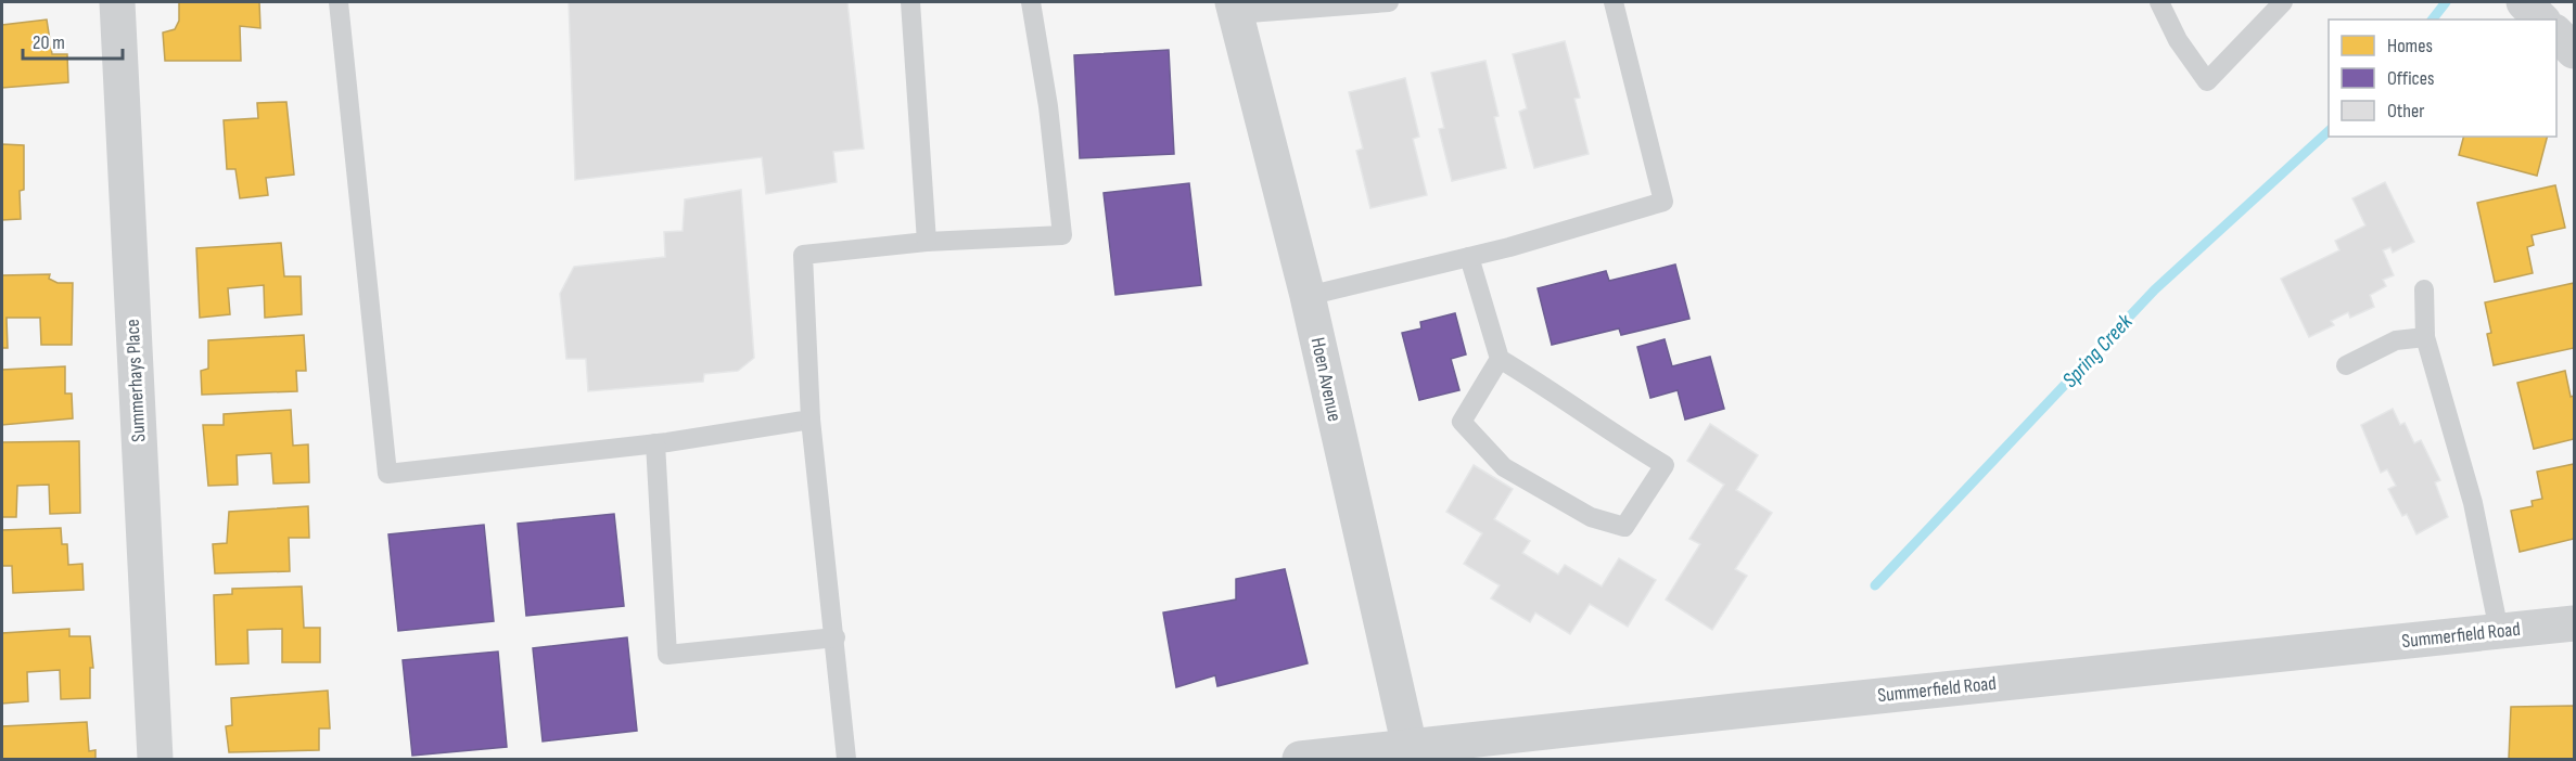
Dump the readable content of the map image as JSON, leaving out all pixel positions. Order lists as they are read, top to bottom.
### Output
{
  "streets": {
    "street": ["Hoen Avenue", "Summerhays Place", "Summerfield Road"]
  },
  "crossings": [
    ["Hoen Avenue", "Summerfield Road"]
  ],
  "water": ["Spring Creek"],
  "legend": ["Homes", "Offices", "Other"],
  "scale_bar": "20 m"
}
